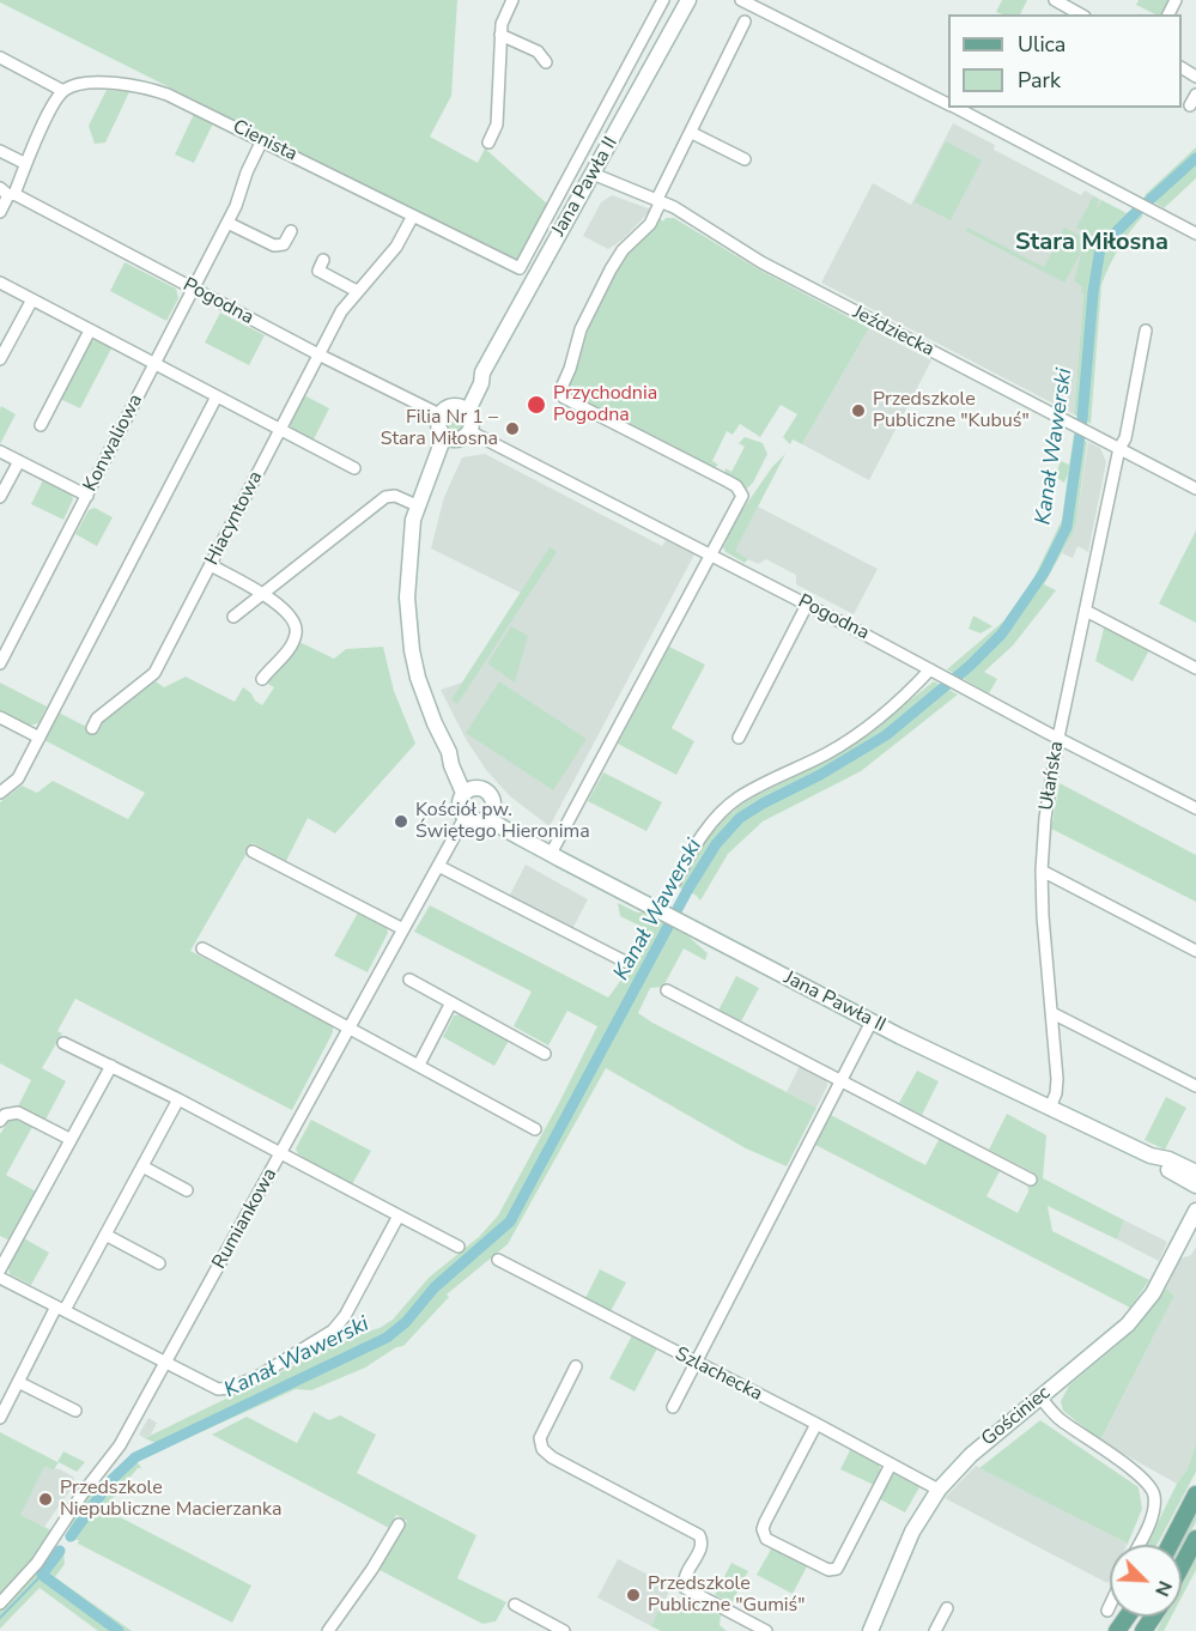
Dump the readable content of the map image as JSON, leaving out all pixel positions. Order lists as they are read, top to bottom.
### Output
{
  "streets": {
    "street": [
      "Cienista",
      "Jana Pawła II",
      "Pogodna",
      "Jeździecka",
      "Konwaliowa",
      "Hiacyntowa",
      "Ułańska",
      "Rumiankowa",
      "Szlachecka",
      "Gościniec"
    ]
  },
  "crossings": [
    ["Cienista", "Konwaliowa"],
    ["Cienista", "Hiacyntowa"],
    ["Jana Pawła II", "Pogodna"],
    ["Jana Pawła II", "Jeździecka"],
    ["Jana Pawła II", "Ułańska"],
    ["Jana Pawła II", "Rumiankowa"],
    ["Pogodna", "Konwaliowa"],
    ["Pogodna", "Hiacyntowa"],
    ["Pogodna", "Ułańska"],
    ["Jeździecka", "Ułańska"],
    ["Szlachecka", "Gościniec"]
  ],
  "districts": ["Stara Miłosna"],
  "water": ["Kanał Wawerski"],
  "places": [
    "Przychodnia Pogodna",
    "Przedszkole Publiczne \"Kubuś\"",
    "Filia Nr 1 – Stara Miłosna",
    "Kościół pw. Świętego Hieronima",
    "Przedszkole Niepubliczne Macierzanka",
    "Przedszkole Publiczne \"Gumiś\""
  ],
  "legend": ["Ulica", "Park"],
  "north": "bottom right"
}
